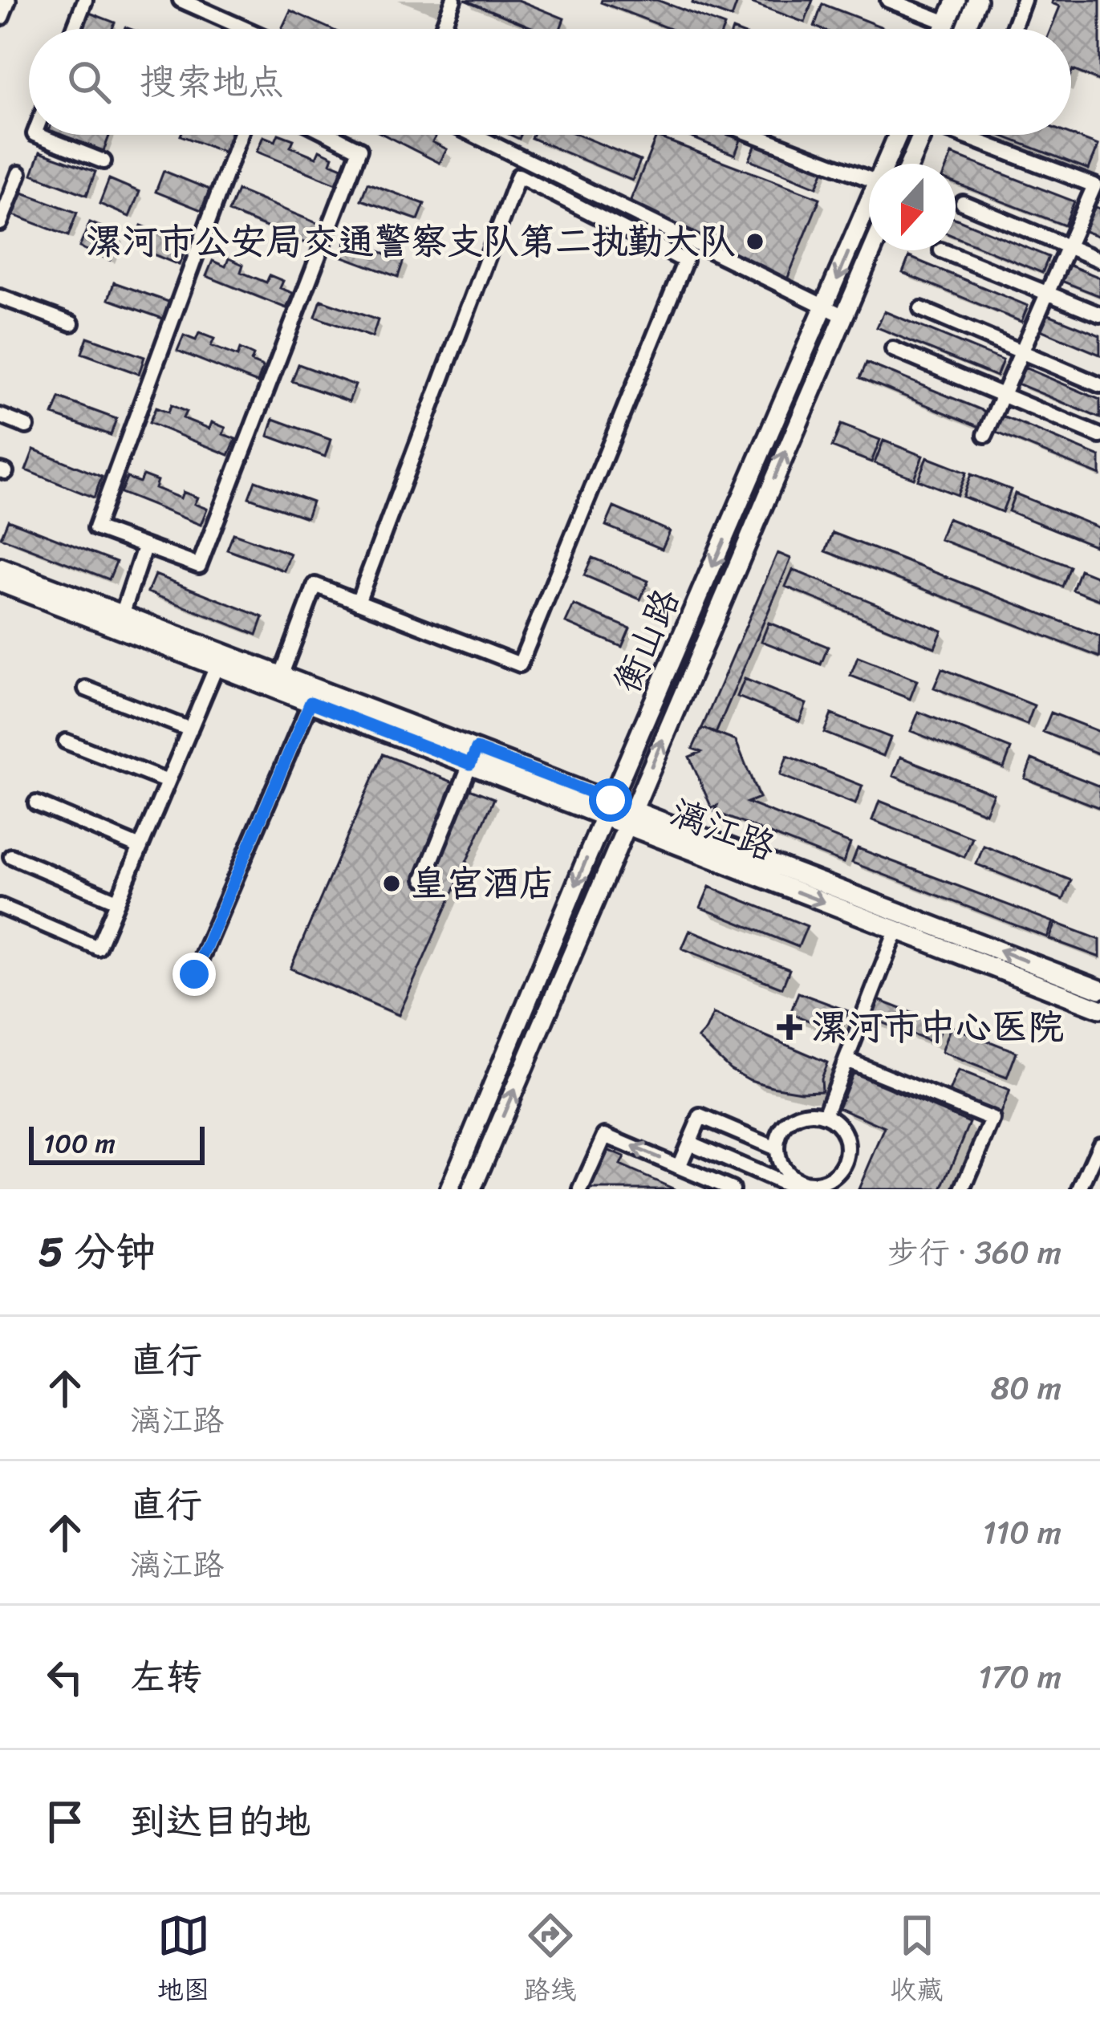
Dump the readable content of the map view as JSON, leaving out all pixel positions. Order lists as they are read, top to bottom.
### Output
{
  "streets": {
    "street": ["衡山路", "漓江路"]
  },
  "crossings": [
    ["衡山路", "漓江路"]
  ],
  "places": {
    "other": ["漯河市公安局交通警察支队第二执勤大队", "皇宫酒店"],
    "health": ["漯河市中心医院"]
  },
  "scale_bar": "100 m",
  "north": "bottom",
  "page": {
    "search": "搜索地点",
    "scale": "100 m",
    "heading": ["5 分钟", "步行 · 360 m"],
    "list": [
      ["直行", "漓江路", "80 m"],
      ["直行", "漓江路", "110 m"],
      ["左转", "170 m"],
      "到达目的地"
    ],
    "nav": ["地图", "路线", "收藏"]
  }
}
